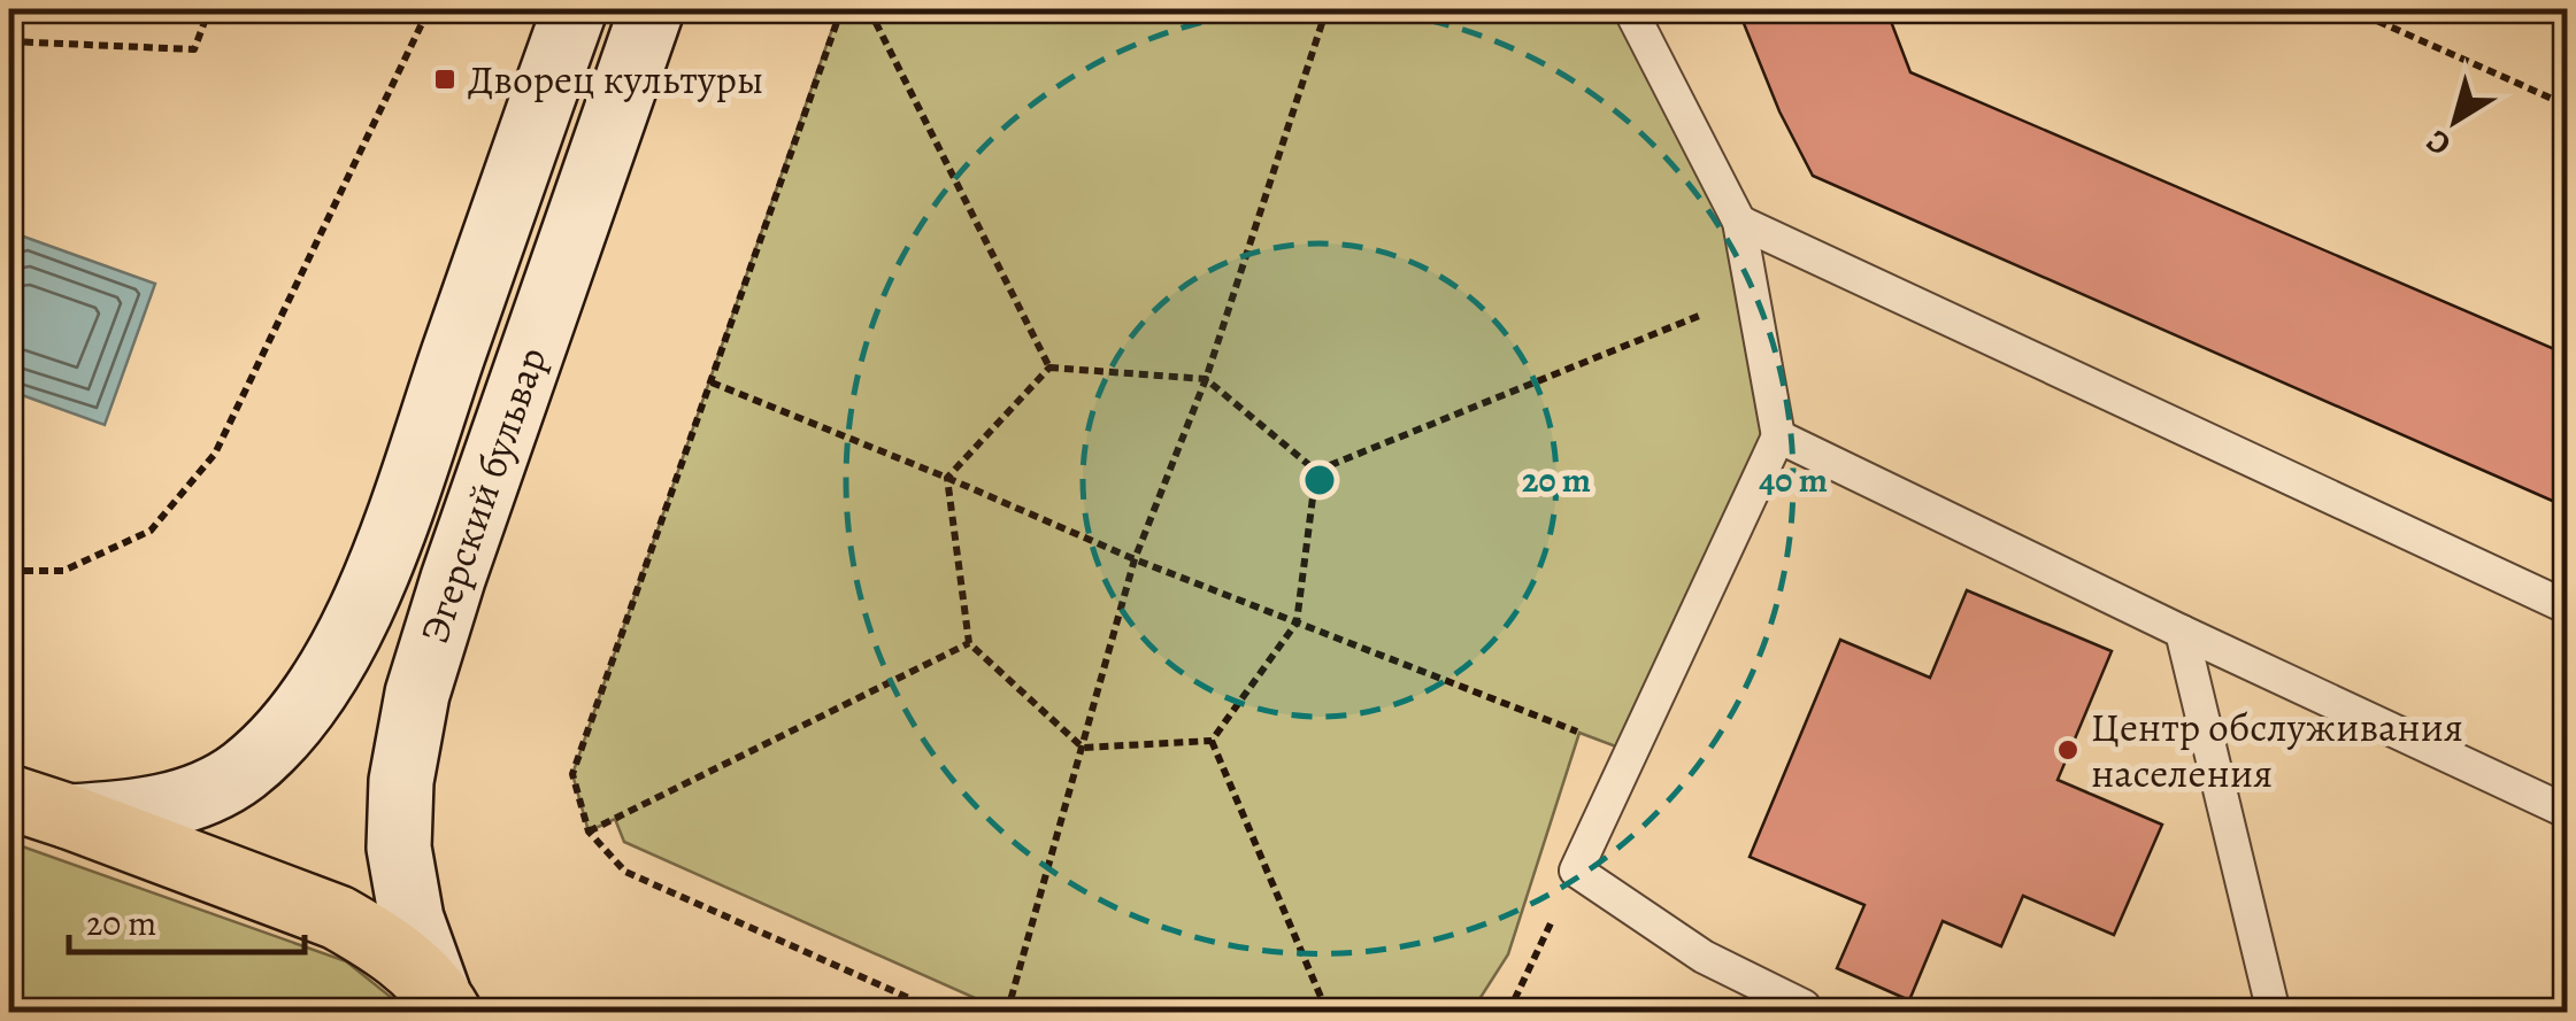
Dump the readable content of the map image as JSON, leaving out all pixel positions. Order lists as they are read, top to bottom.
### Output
{
  "streets": {
    "main road": ["Эгерский бульвар"]
  },
  "places": {
    "transit": ["Дворец культуры"],
    "other": ["Центр обслуживания населения"]
  },
  "scale_bar": "20 m",
  "north": "bottom left",
  "rings": ["20 m", "40 m"]
}
